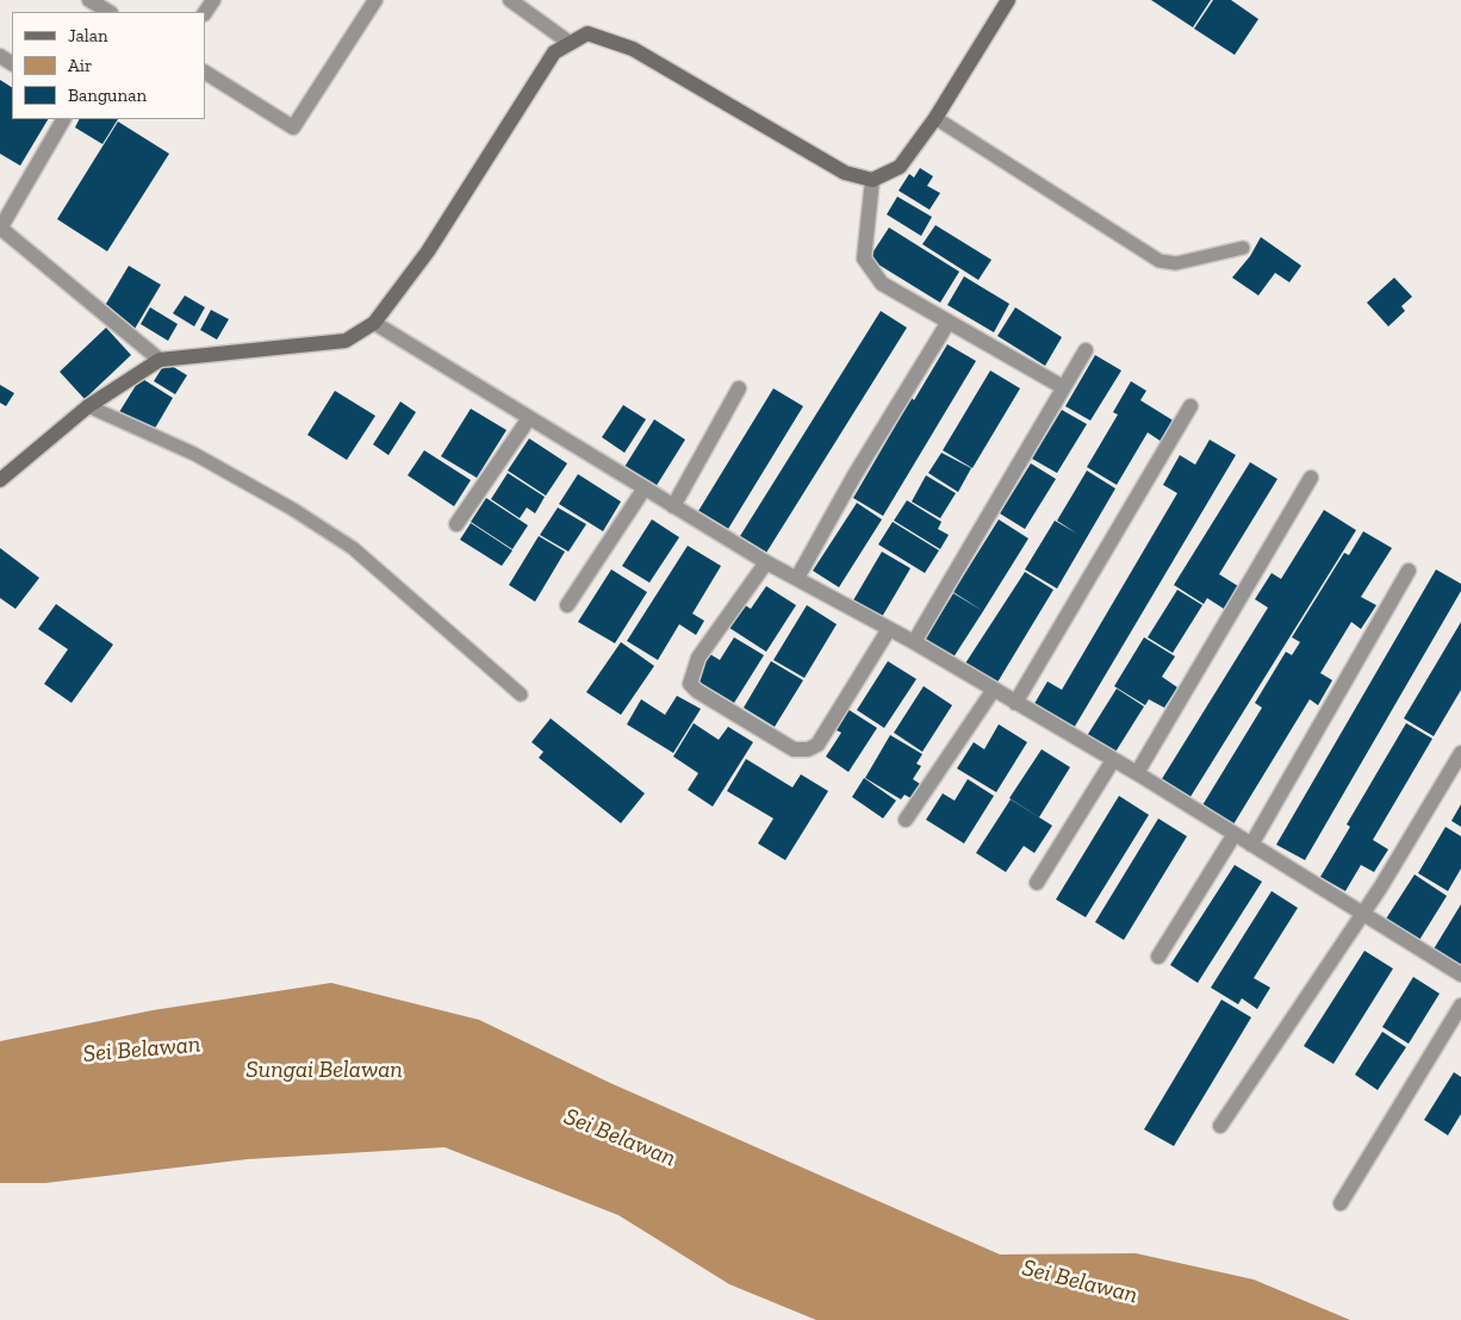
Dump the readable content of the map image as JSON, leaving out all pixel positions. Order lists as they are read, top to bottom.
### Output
{
  "water": ["Sei Belawan", "Sungai Belawan"],
  "legend": ["Jalan", "Air", "Bangunan"]
}
